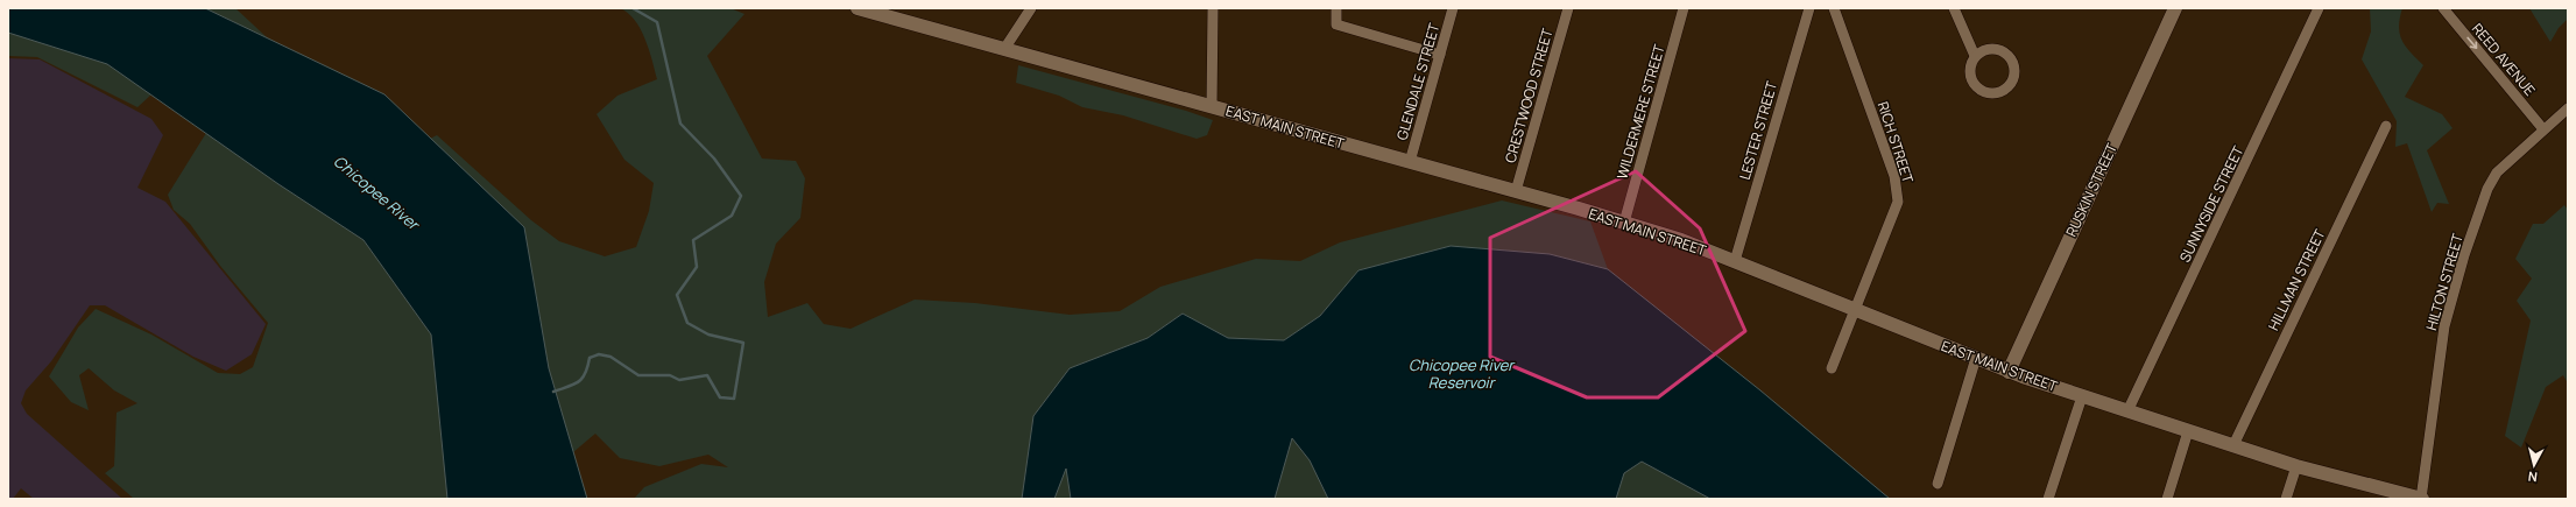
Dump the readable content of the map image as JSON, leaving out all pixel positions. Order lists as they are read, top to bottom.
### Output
{
  "streets": {
    "main road": ["EAST MAIN STREET", "RUSKIN STREET"],
    "street": [
      "REED AVENUE",
      "GLENDALE STREET",
      "CRESTWOOD STREET",
      "WILDERMERE STREET",
      "LESTER STREET",
      "RICH STREET",
      "SUNNYSIDE STREET",
      "HILLMAN STREET",
      "HILTON STREET"
    ]
  },
  "crossings": [
    ["REED AVENUE", "HILTON STREET"],
    ["GLENDALE STREET", "EAST MAIN STREET"],
    ["CRESTWOOD STREET", "EAST MAIN STREET"],
    ["WILDERMERE STREET", "EAST MAIN STREET"],
    ["EAST MAIN STREET", "LESTER STREET"],
    ["EAST MAIN STREET", "RICH STREET"],
    ["EAST MAIN STREET", "RUSKIN STREET"],
    ["EAST MAIN STREET", "SUNNYSIDE STREET"],
    ["EAST MAIN STREET", "HILLMAN STREET"],
    ["EAST MAIN STREET", "HILTON STREET"]
  ],
  "one_way": ["REED AVENUE"],
  "water": ["Chicopee River", "Chicopee River Reservoir"],
  "north": "bottom"
}
